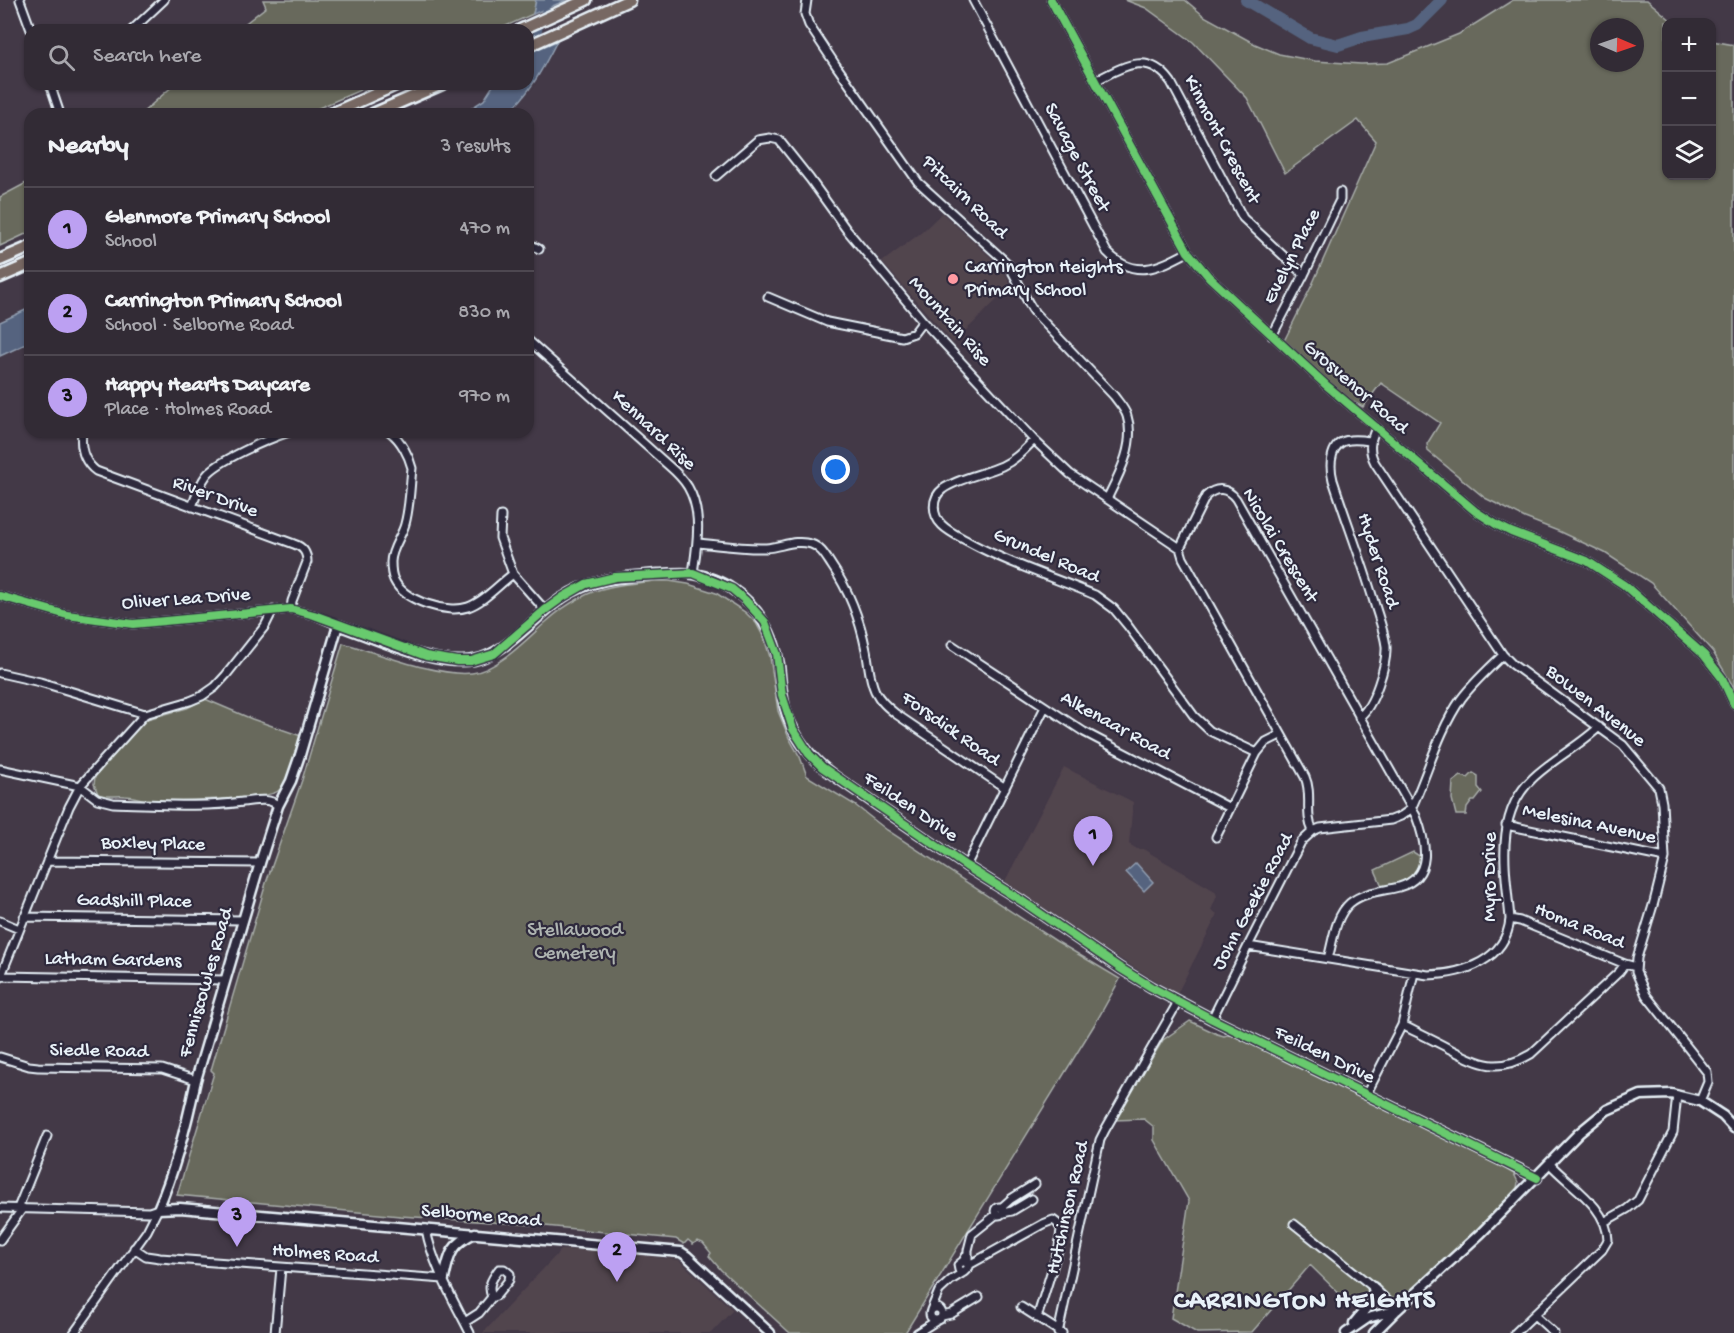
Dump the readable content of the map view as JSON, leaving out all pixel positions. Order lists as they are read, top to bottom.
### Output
{
  "streets": {
    "street": [
      "Kinmont Crescent",
      "Savage Street",
      "Pitcairn Road",
      "Evelyn Place",
      "Mountain Rise",
      "Grosvenor Road",
      "Kennard Rise",
      "River Drive",
      "Nicolai Crescent",
      "Grundel Road",
      "Hyder Road",
      "Oliver Lea Drive",
      "Bowen Avenue",
      "Alkenaar Road",
      "Forsdick Road",
      "Feilden Drive",
      "Melesina Avenue",
      "Boxley Place",
      "Myro Drive",
      "Gadshill Place",
      "John Geekie Road",
      "Homa Road",
      "Latham Gardens",
      "Fenniscowles Road",
      "Siedle Road",
      "Hutchinson Road",
      "Selborne Road",
      "Holmes Road"
    ]
  },
  "crossings": [
    ["Kinmont Crescent", "Evelyn Place"],
    ["Kinmont Crescent", "Grosvenor Road"],
    ["Savage Street", "Grosvenor Road"],
    ["Pitcairn Road", "Mountain Rise"],
    ["Evelyn Place", "Grosvenor Road"],
    ["Mountain Rise", "Nicolai Crescent"],
    ["Mountain Rise", "Grundel Road"],
    ["Kennard Rise", "Forsdick Road"],
    ["Kennard Rise", "Feilden Drive"],
    ["River Drive", "Oliver Lea Drive"],
    ["Nicolai Crescent", "Hyder Road"],
    ["Nicolai Crescent", "Myro Drive"],
    ["Nicolai Crescent", "John Geekie Road"],
    ["Hyder Road", "Bowen Avenue"],
    ["Oliver Lea Drive", "Feilden Drive"],
    ["Oliver Lea Drive", "Fenniscowles Road"],
    ["Bowen Avenue", "Melesina Avenue"],
    ["Bowen Avenue", "Myro Drive"],
    ["Bowen Avenue", "Homa Road"],
    ["Alkenaar Road", "Forsdick Road"],
    ["Alkenaar Road", "Feilden Drive"],
    ["Feilden Drive", "John Geekie Road"],
    ["Feilden Drive", "Fenniscowles Road"],
    ["Feilden Drive", "Hutchinson Road"],
    ["Melesina Avenue", "Myro Drive"],
    ["Boxley Place", "Fenniscowles Road"],
    ["Myro Drive", "John Geekie Road"],
    ["Myro Drive", "Homa Road"],
    ["Gadshill Place", "Fenniscowles Road"],
    ["Latham Gardens", "Fenniscowles Road"],
    ["Fenniscowles Road", "Siedle Road"],
    ["Fenniscowles Road", "Selborne Road"],
    ["Fenniscowles Road", "Holmes Road"]
  ],
  "districts": ["CARRINGTON HEIGHTS"],
  "parks": ["Stellawood Cemetery"],
  "places": ["Carrington Heights Primary School"],
  "north": "right",
  "page": {
    "map_buttons": ["+", "−"],
    "search": "Search here",
    "heading": ["Nearby", "3 results"],
    "list": [
      {
        "mark": "1",
        "name": "Glenmore Primary School",
        "note": "School",
        "value": "470 m"
      },
      {
        "mark": "2",
        "name": "Carrington Primary School",
        "note": "School · Selborne Road",
        "value": "830 m"
      },
      {
        "mark": "3",
        "name": "Happy Hearts Daycare",
        "note": "Place · Holmes Road",
        "value": "970 m"
      }
    ],
    "pins": ["1", "3", "2"]
  }
}
